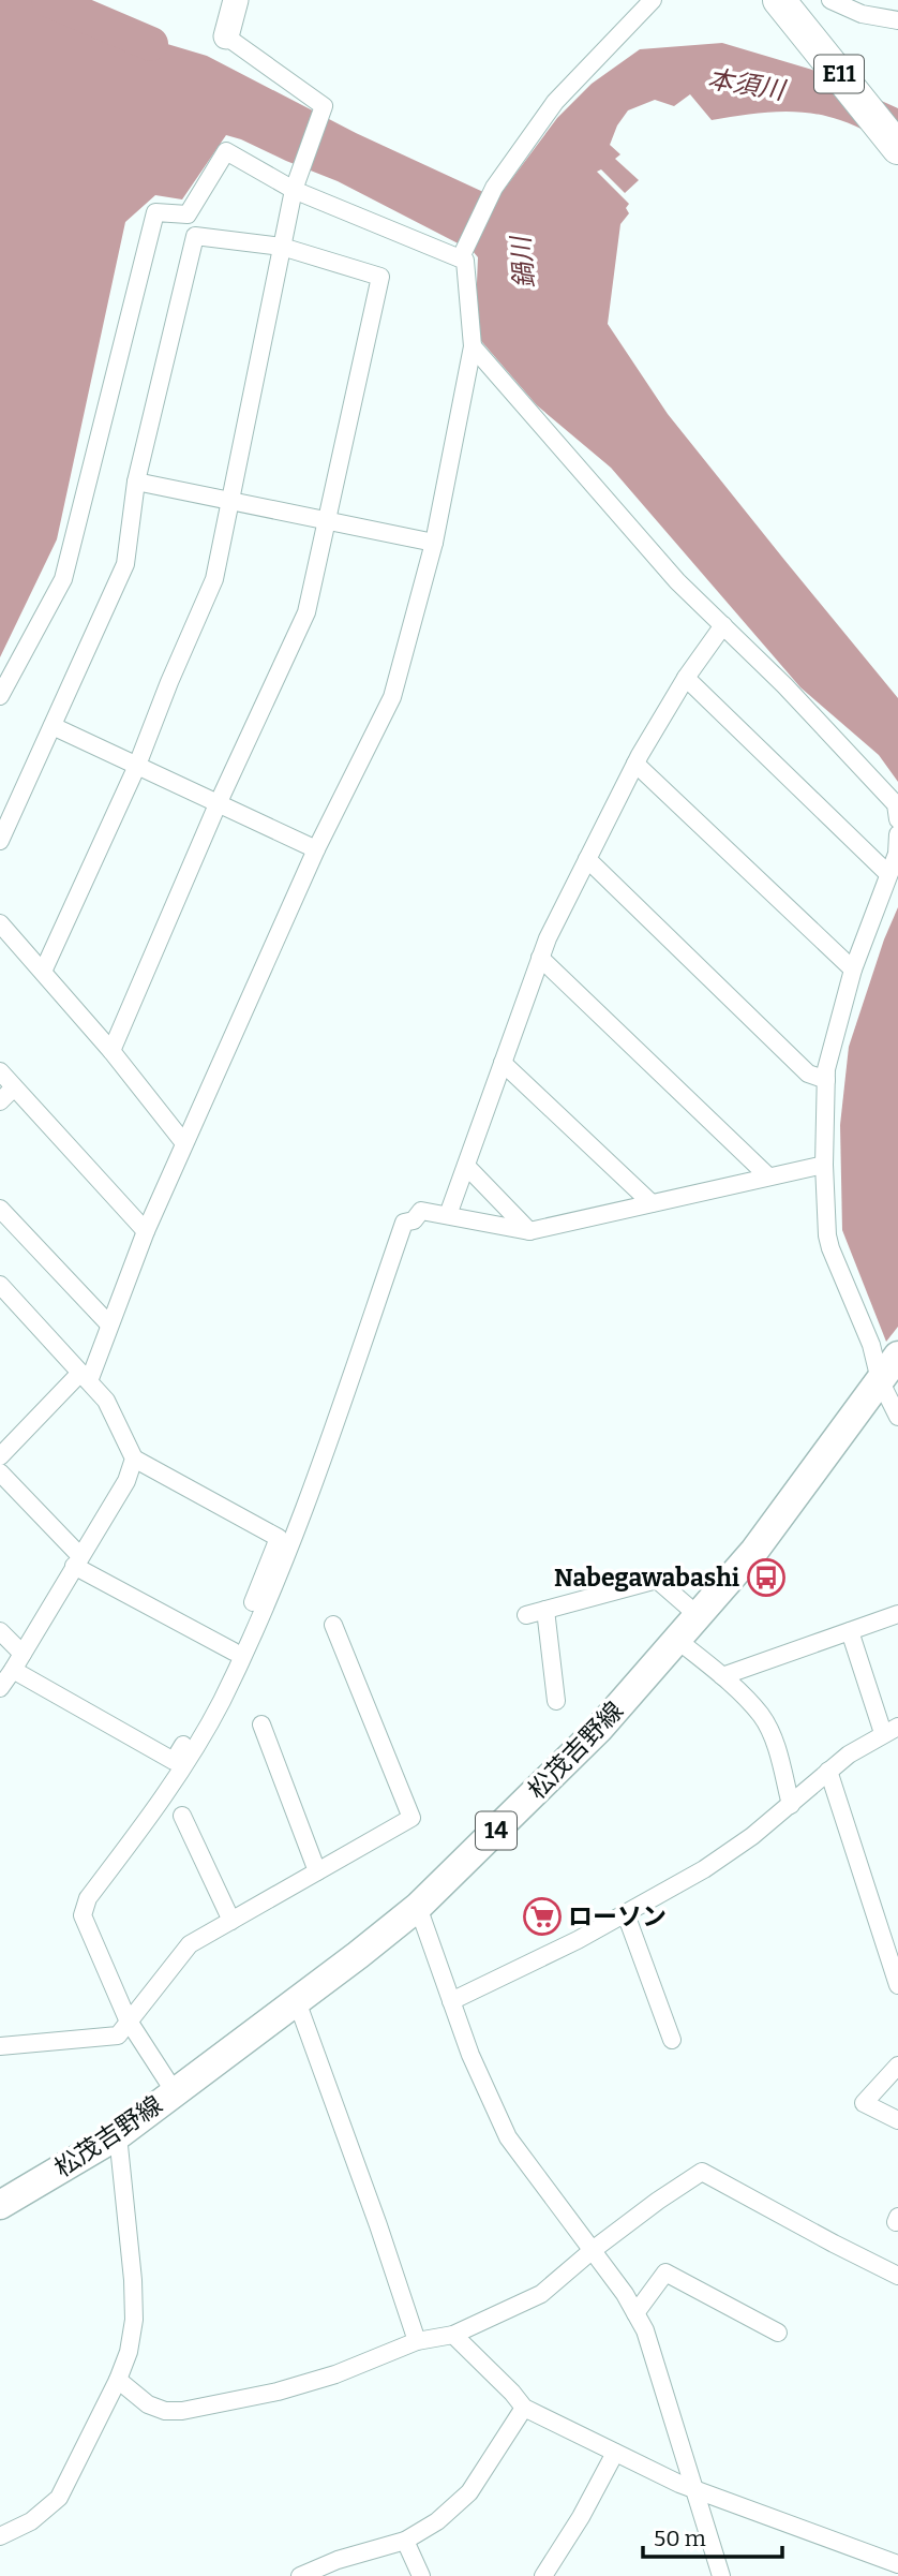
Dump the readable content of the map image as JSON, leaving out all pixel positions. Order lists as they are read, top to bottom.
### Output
{
  "streets": {
    "highway": ["E11"],
    "main road": ["松茂吉野線", "14"]
  },
  "water": ["本須川", "鍋川"],
  "places": {
    "bus stop": ["Nabegawabashi"],
    "supermarket": ["ローソン"]
  },
  "scale_bar": "50 m"
}
